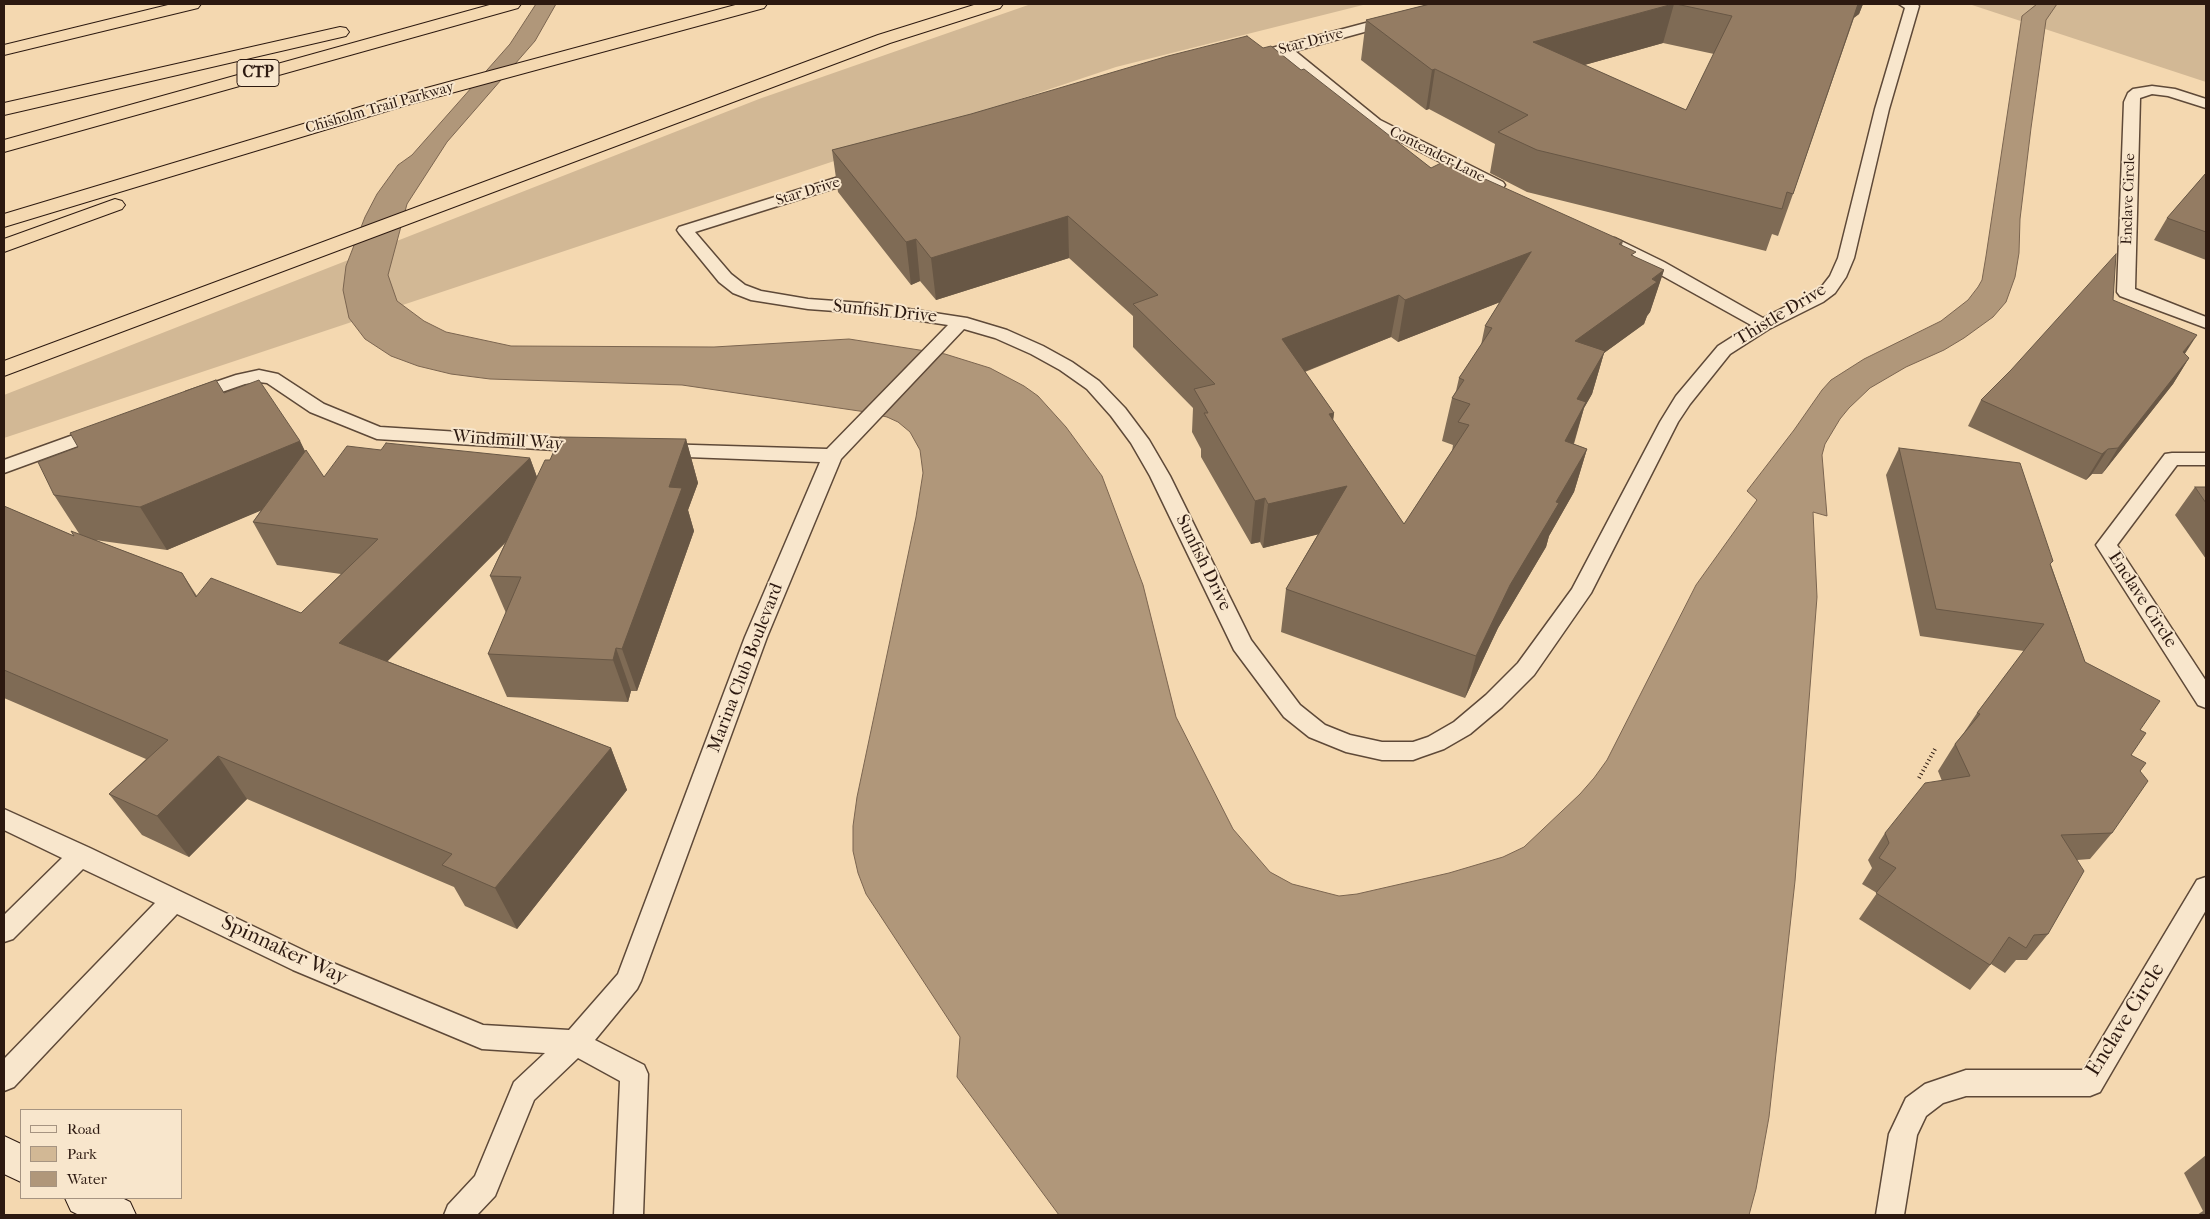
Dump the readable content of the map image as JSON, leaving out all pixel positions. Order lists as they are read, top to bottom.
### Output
{
  "streets": {
    "highway": ["CTP", "Chisholm Trail Parkway"],
    "lane": [
      "Star Drive",
      "Contender Lane",
      "Enclave Circle",
      "Sunfish Drive",
      "Thistle Drive",
      "Windmill Way",
      "Marina Club Boulevard",
      "Spinnaker Way"
    ]
  },
  "crossings": [
    ["Star Drive", "Contender Lane"],
    ["Star Drive", "Sunfish Drive"],
    ["Sunfish Drive", "Thistle Drive"],
    ["Sunfish Drive", "Marina Club Boulevard"],
    ["Marina Club Boulevard", "Spinnaker Way"]
  ],
  "legend": ["Road", "Park", "Water"]
}
